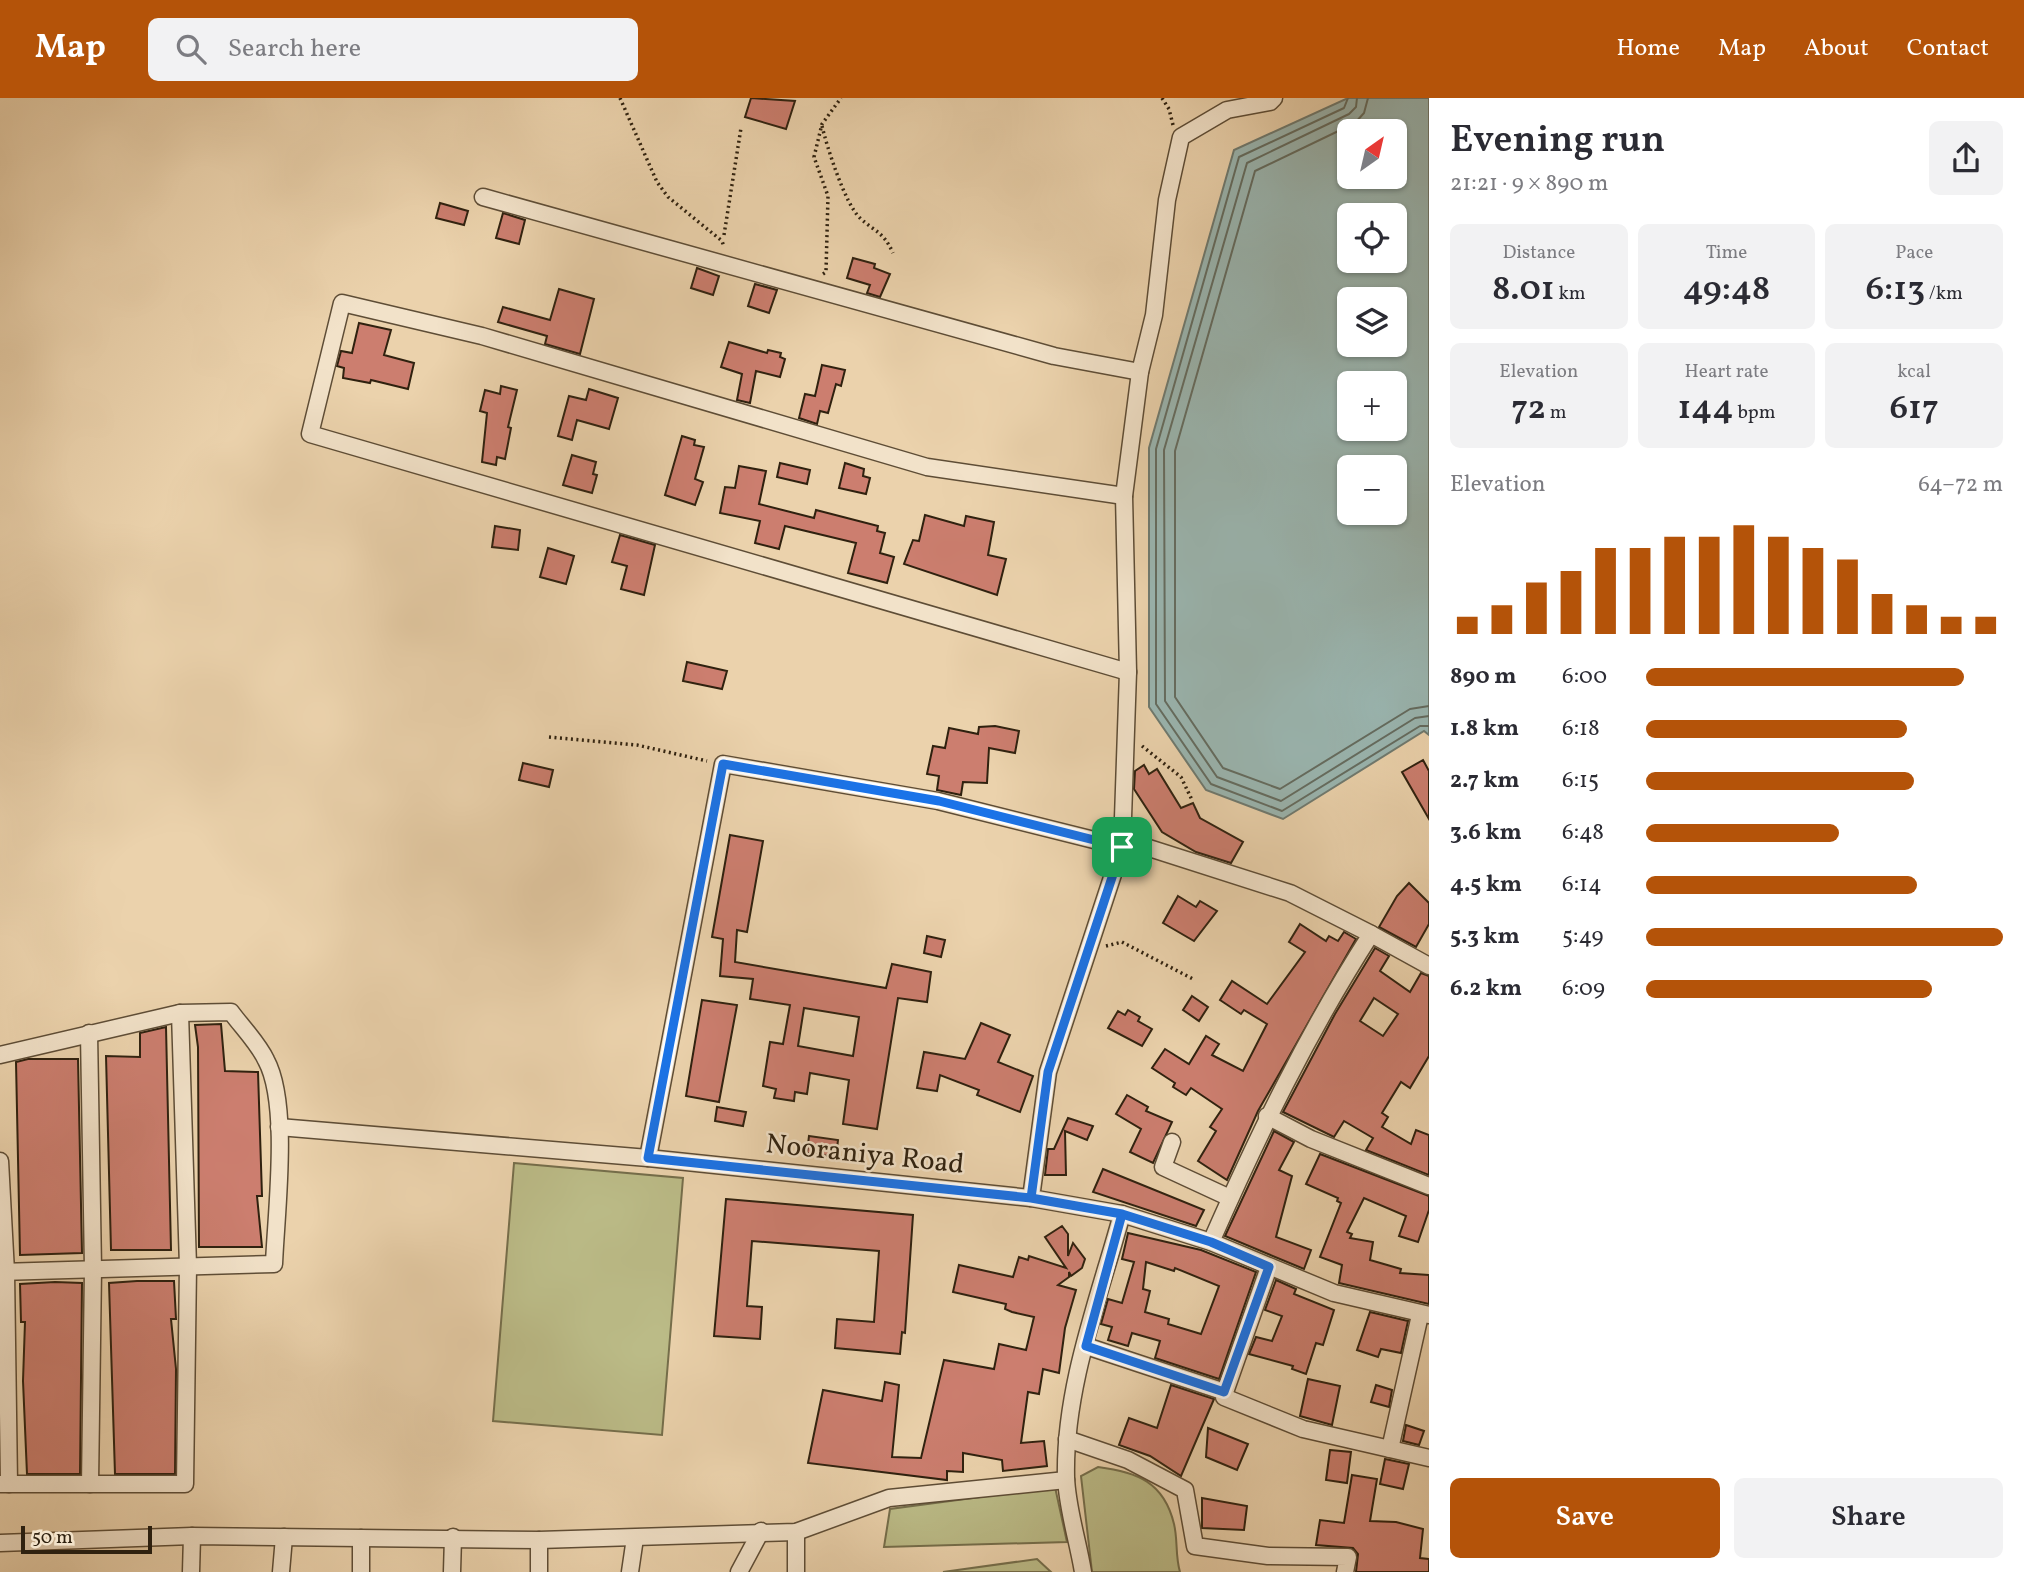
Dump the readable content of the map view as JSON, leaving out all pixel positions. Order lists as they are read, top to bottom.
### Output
{
  "streets": {
    "street": ["Nooraniya Road"]
  },
  "scale_bar": "50 m",
  "north": "top right",
  "page": {
    "header": "Map",
    "search": "Search here",
    "nav": [
      "Home",
      "Map",
      "About",
      "Contact"
    ],
    "heading": ["Evening run", "21:21 · 9 × 890 m"],
    "map_buttons": ["+", "−"],
    "stats": [
      ["Distance", "8.01 km"],
      ["Time", "49:48"],
      ["Pace", "6:13 /km"],
      ["Elevation", "72 m"],
      ["Heart rate", "144 bpm"],
      ["kcal", "617"]
    ],
    "chart": ["Elevation", "64–72 m"],
    "list": [
      {
        "name": "890 m",
        "note": "6:00"
      },
      {
        "name": "1.8 km",
        "note": "6:18"
      },
      {
        "name": "2.7 km",
        "note": "6:15"
      },
      {
        "name": "3.6 km",
        "note": "6:48"
      },
      {
        "name": "4.5 km",
        "note": "6:14"
      },
      {
        "name": "5.3 km",
        "note": "5:49"
      },
      {
        "name": "6.2 km",
        "note": "6:09"
      }
    ],
    "buttons": ["Save", "Share"],
    "scale": "50 m"
  }
}
